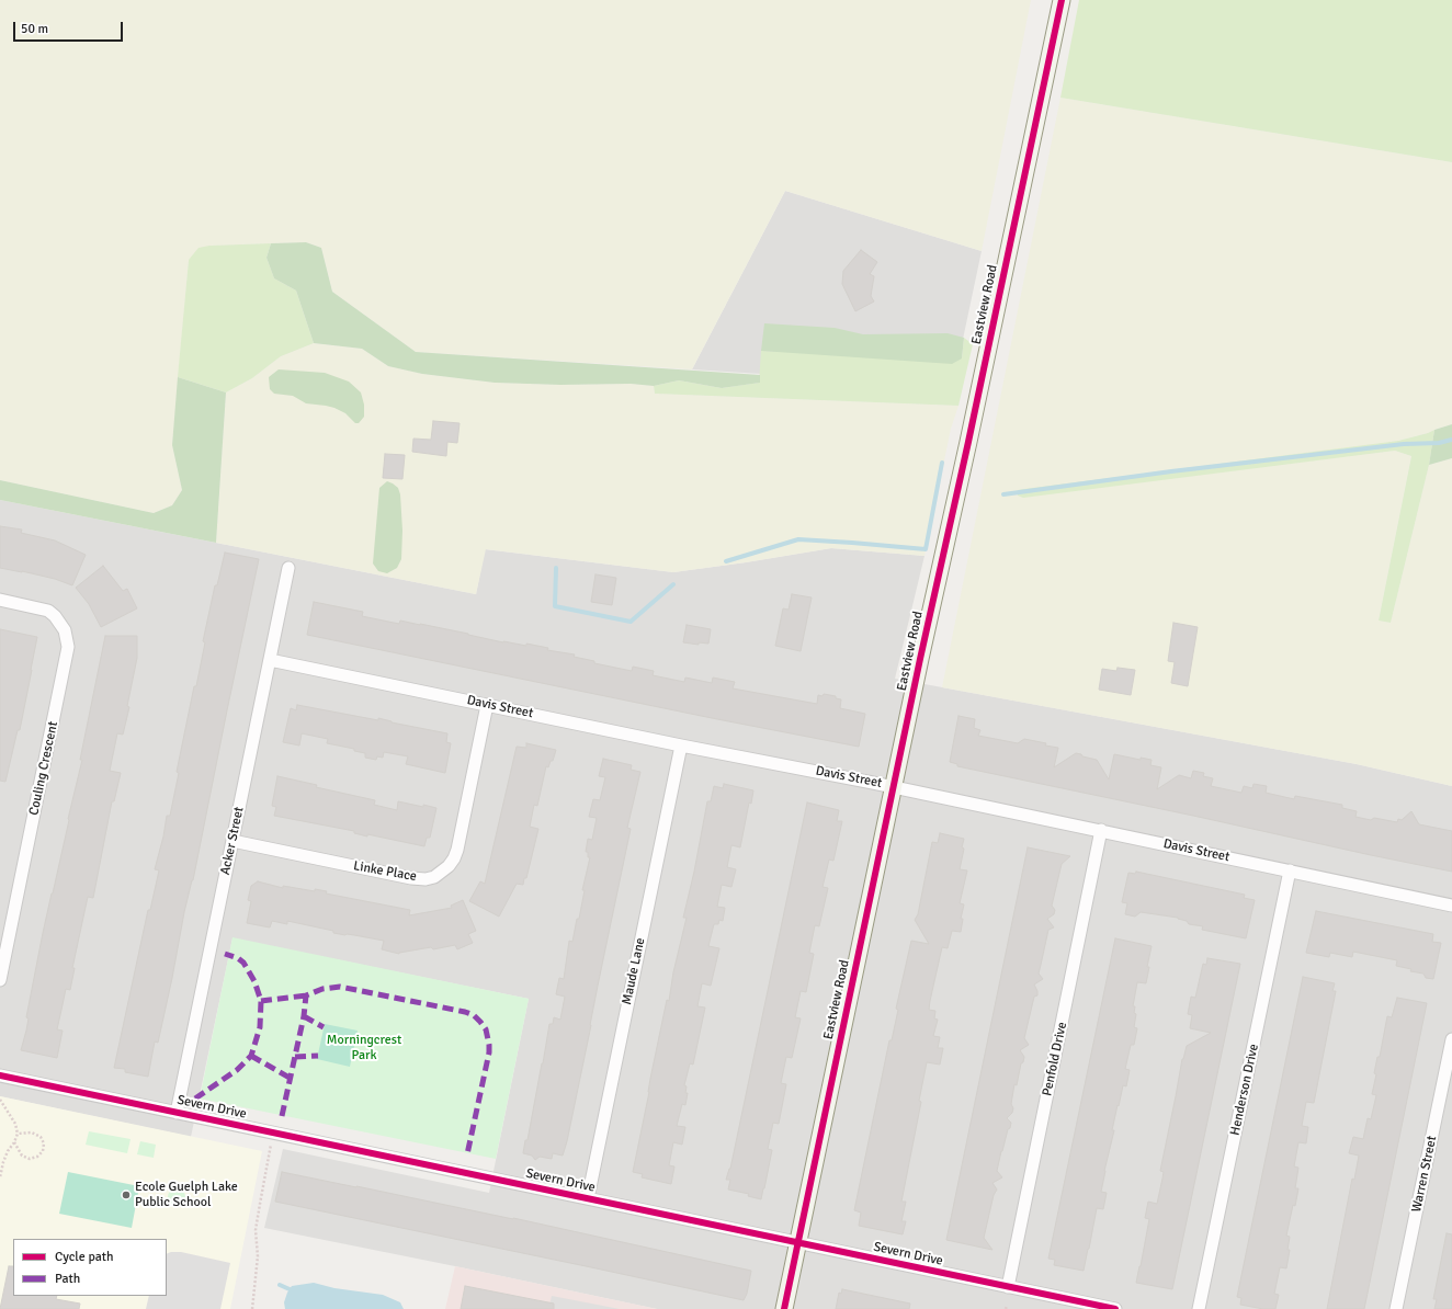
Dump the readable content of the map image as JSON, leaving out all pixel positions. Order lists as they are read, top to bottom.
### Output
{
  "streets": {
    "street": [
      "Eastview Road",
      "Davis Street",
      "Couling Crescent",
      "Acker Street",
      "Linke Place",
      "Maude Lane",
      "Penfold Drive",
      "Henderson Drive",
      "Severn Drive",
      "Warren Street"
    ]
  },
  "crossings": [
    ["Eastview Road", "Davis Street"],
    ["Eastview Road", "Severn Drive"],
    ["Davis Street", "Acker Street"],
    ["Davis Street", "Linke Place"],
    ["Davis Street", "Maude Lane"],
    ["Davis Street", "Penfold Drive"],
    ["Davis Street", "Henderson Drive"],
    ["Acker Street", "Linke Place"],
    ["Acker Street", "Severn Drive"],
    ["Maude Lane", "Severn Drive"],
    ["Penfold Drive", "Severn Drive"]
  ],
  "parks": ["Morningcrest Park"],
  "places": ["Ecole Guelph Lake Public School"],
  "legend": ["Cycle path", "Path"],
  "scale_bar": "50 m"
}
